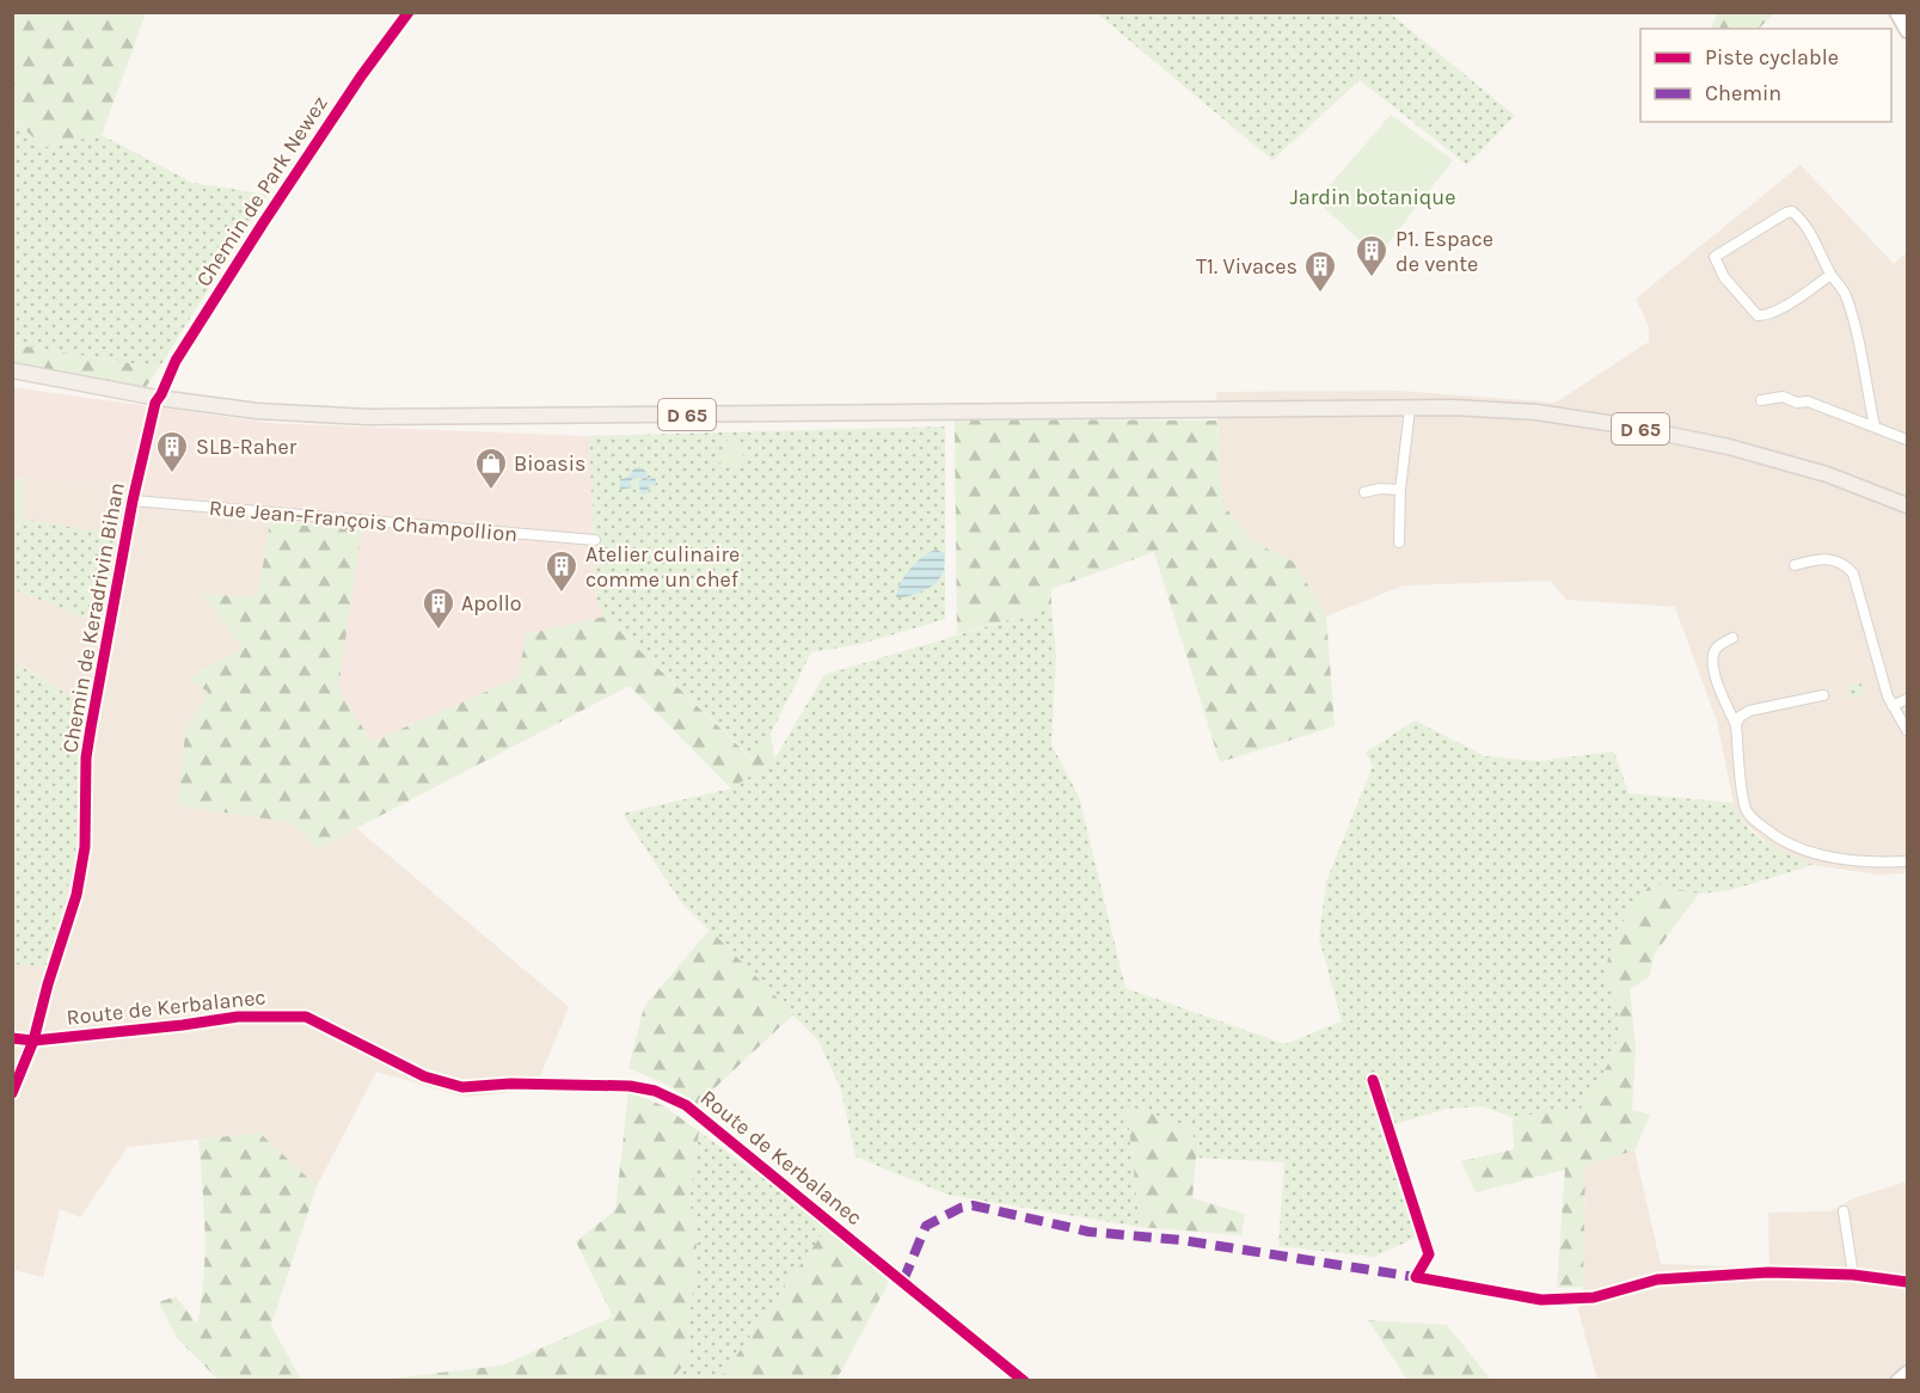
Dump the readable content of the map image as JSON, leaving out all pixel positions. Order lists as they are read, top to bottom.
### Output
{
  "streets": {
    "main road": ["D 65"],
    "street": [
      "Chemin de Park Newez",
      "Rue Jean-François Champollion",
      "Chemin de Keradrivin Bihan",
      "Route de Kerbalanec"
    ]
  },
  "crossings": [
    ["Chemin de Park Newez", "D 65"],
    ["Chemin de Park Newez", "Chemin de Keradrivin Bihan"],
    ["D 65", "Chemin de Keradrivin Bihan"],
    ["Rue Jean-François Champollion", "Chemin de Keradrivin Bihan"],
    ["Chemin de Keradrivin Bihan", "Route de Kerbalanec"]
  ],
  "parks": ["Jardin botanique"],
  "places": {
    "building": [
      "P1. Espace de vente",
      "T1. Vivaces",
      "SLB-Raher",
      "Atelier culinaire comme un chef",
      "Apollo"
    ],
    "shop": ["Bioasis"]
  },
  "legend": ["Piste cyclable", "Chemin"]
}
